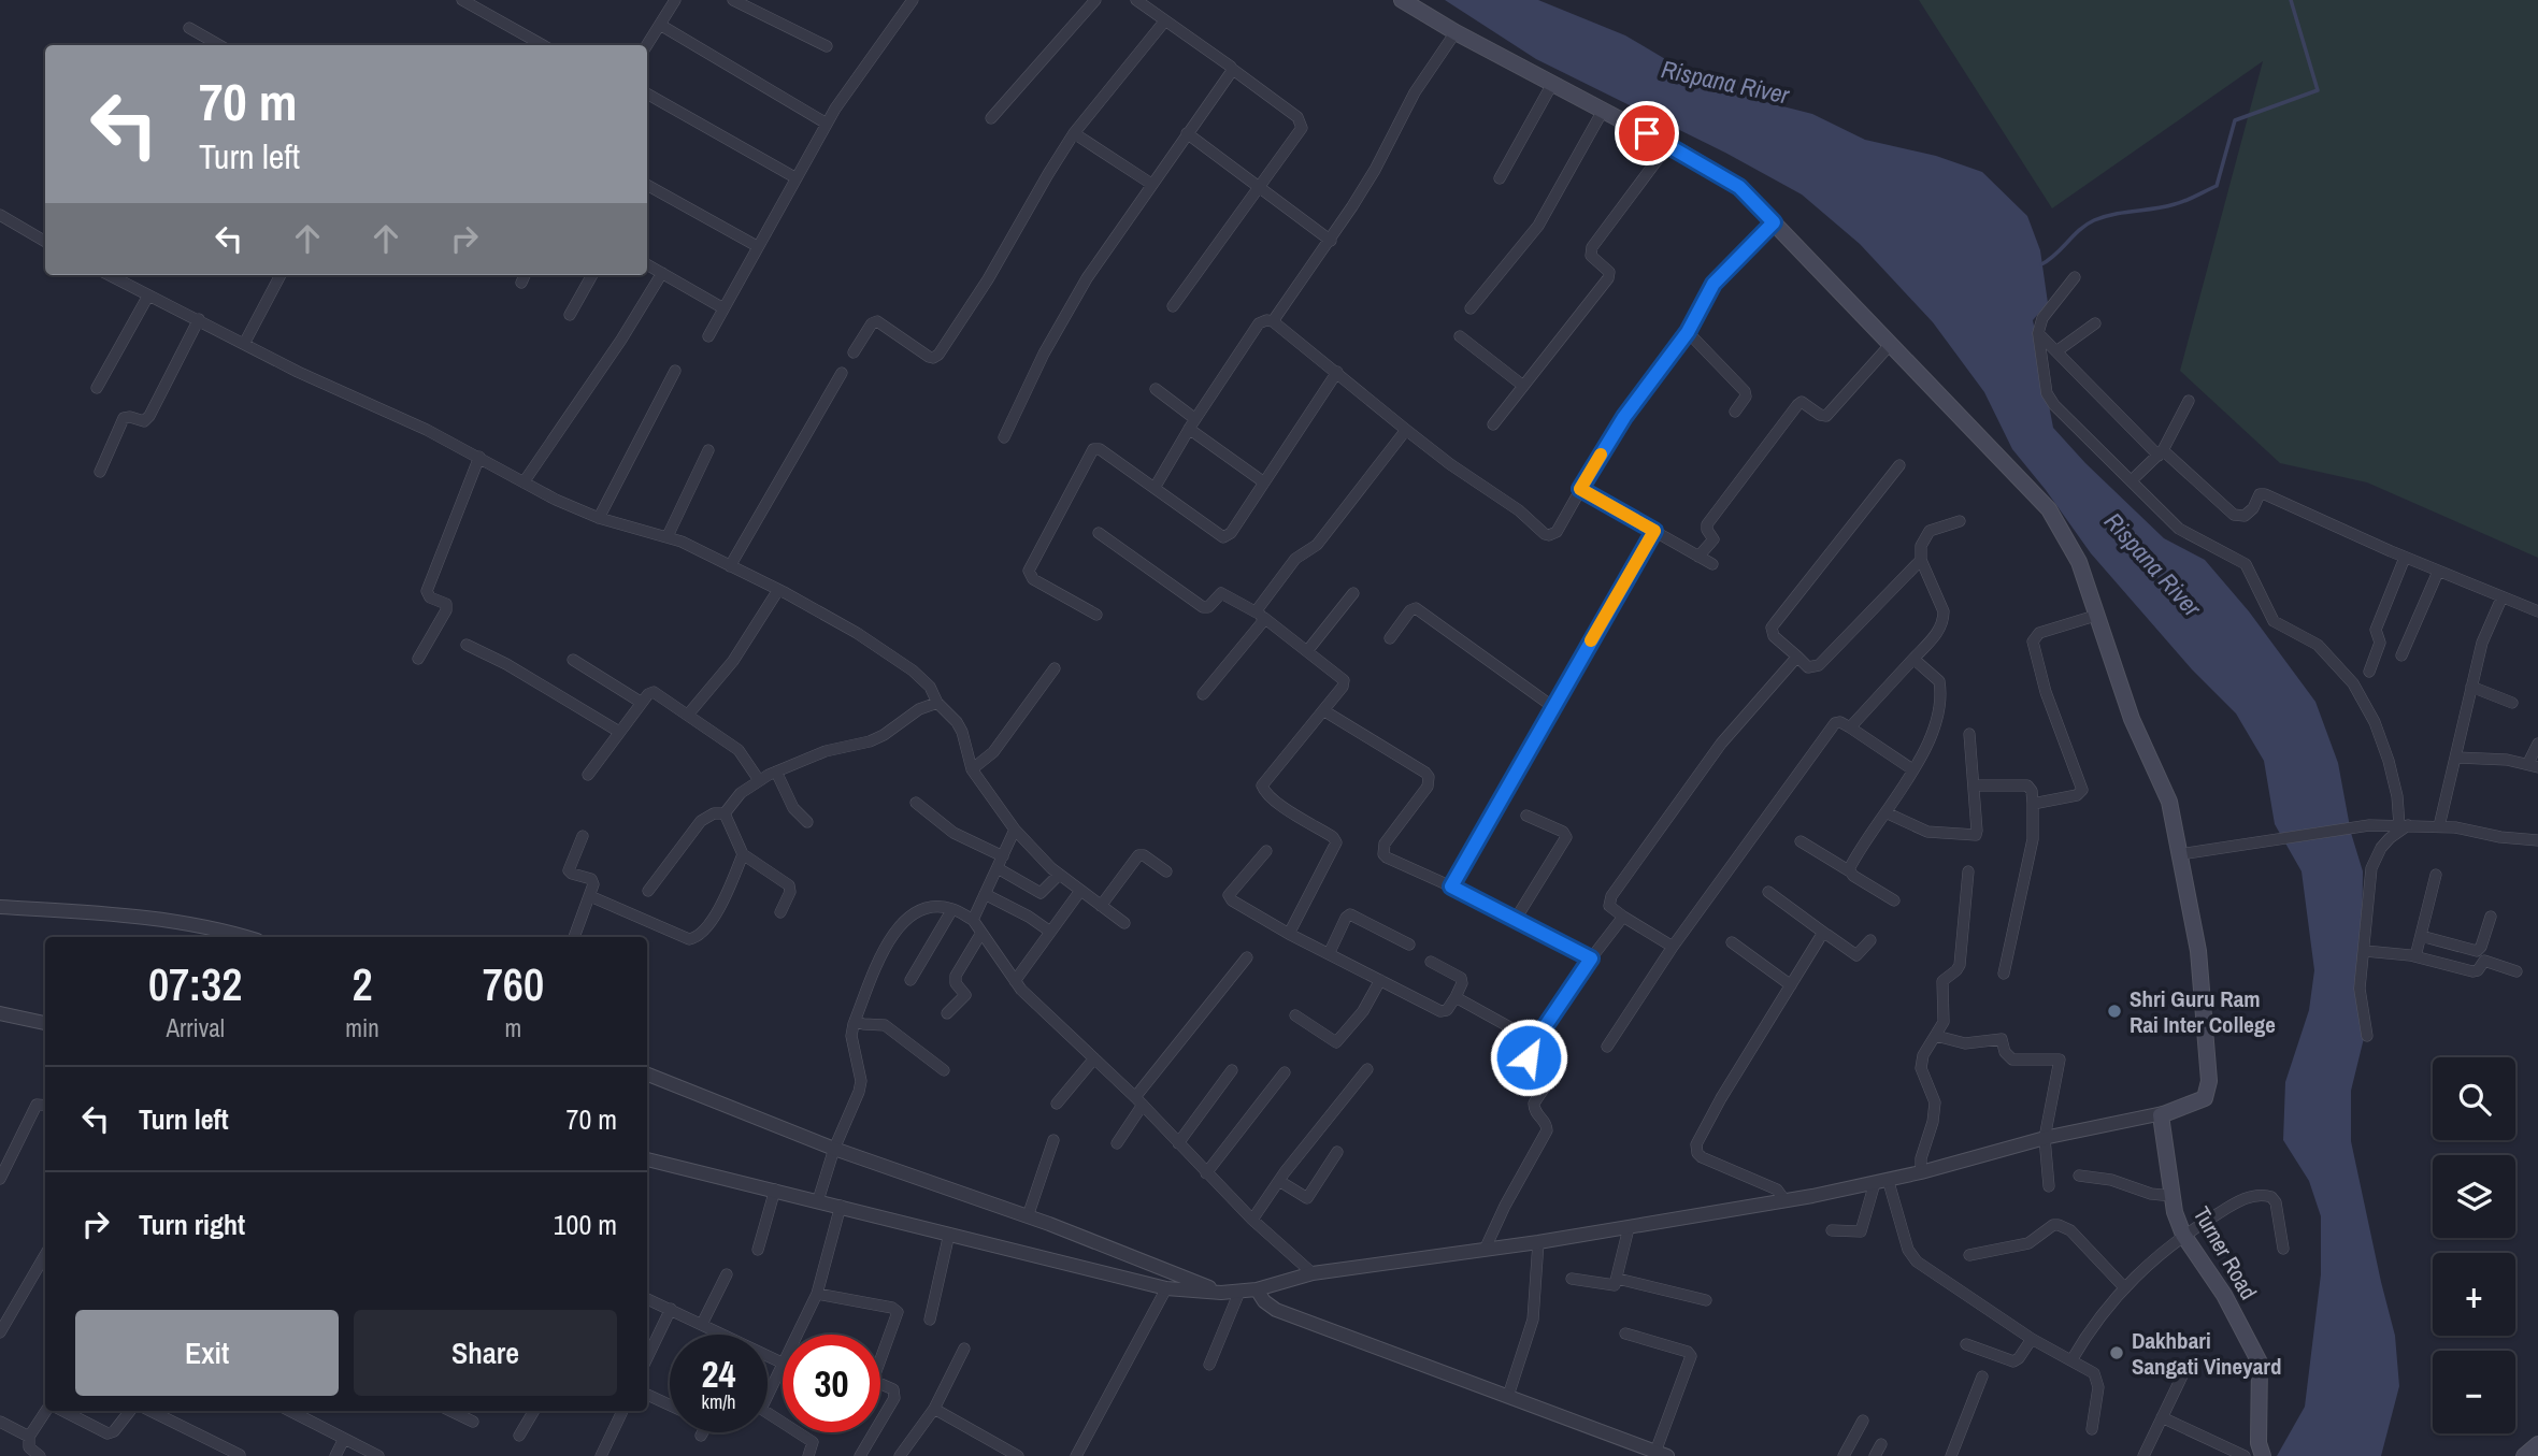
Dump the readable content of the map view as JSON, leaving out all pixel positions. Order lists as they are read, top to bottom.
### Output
{
  "streets": {
    "main road": ["Turner Road"]
  },
  "water": ["Rispana River"],
  "places": ["Shri Guru Ram Rai Inter College", "Dakhbari Sangati Vineyard"],
  "page": {
    "turn": ["70 m", "Turn left"],
    "eta": [
      "07:32",
      "Arrival",
      "2",
      "min",
      "760",
      "m"
    ],
    "map_buttons": ["+", "−"],
    "list": [
      {
        "name": "Turn left",
        "value": "70 m"
      },
      {
        "name": "Turn right",
        "value": "100 m"
      }
    ],
    "buttons": ["Exit", "Share"],
    "speed": "24 km/h",
    "limit": "30"
  }
}
